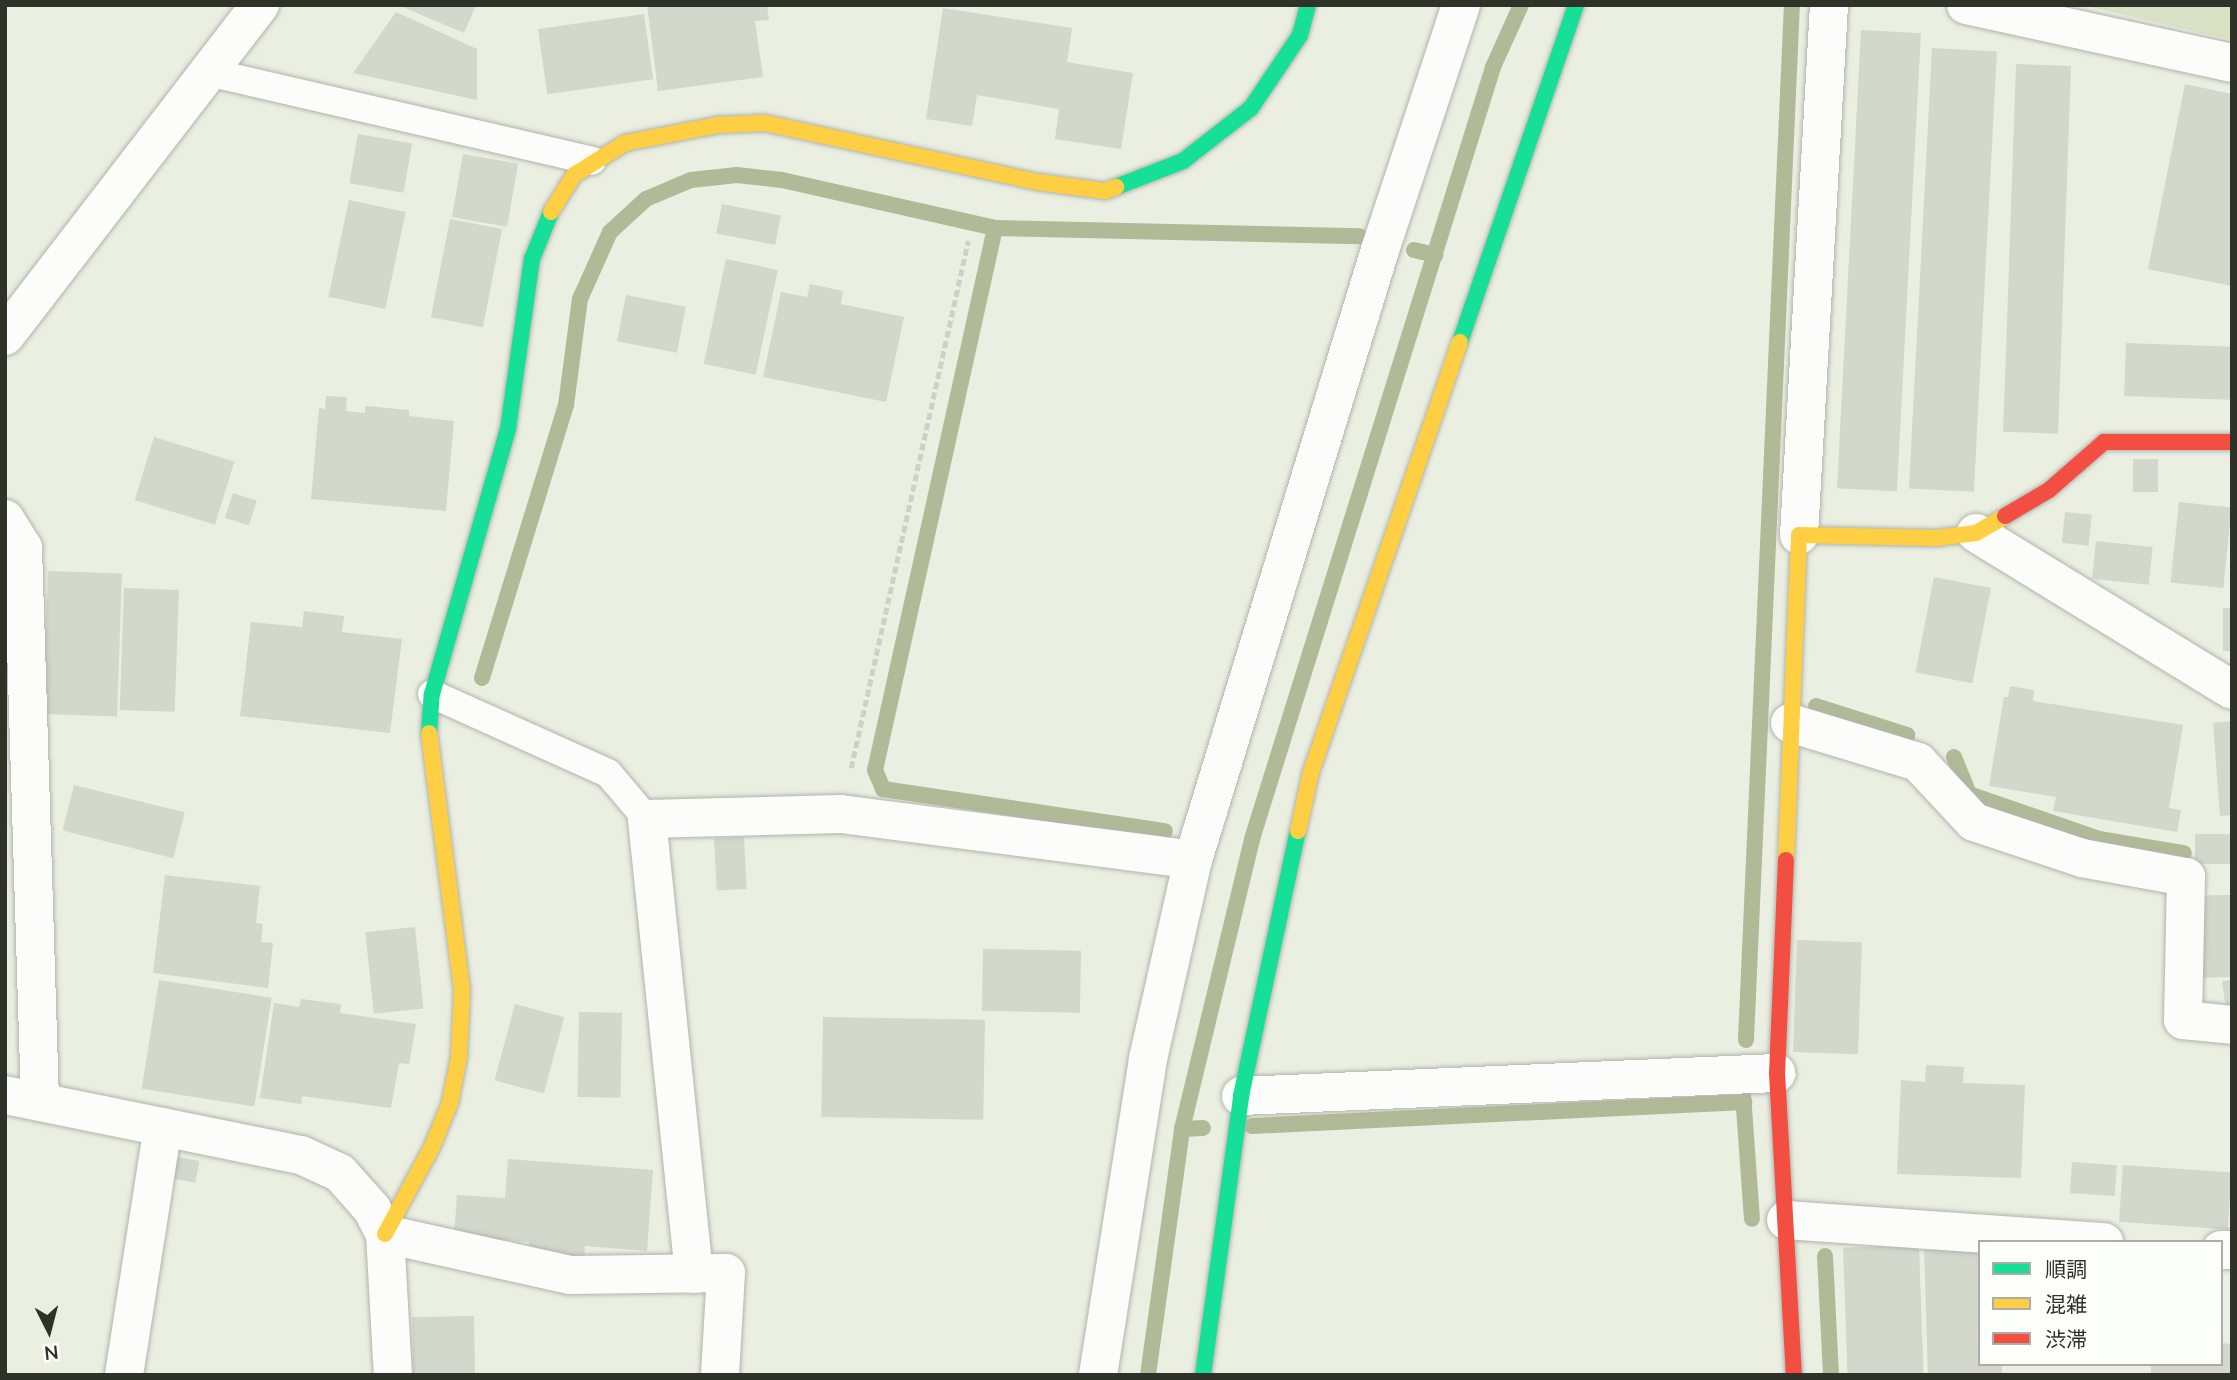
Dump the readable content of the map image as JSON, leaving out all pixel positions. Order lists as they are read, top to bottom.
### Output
{
  "legend": ["順調", "混雑", "渋滞"],
  "north": "bottom"
}
